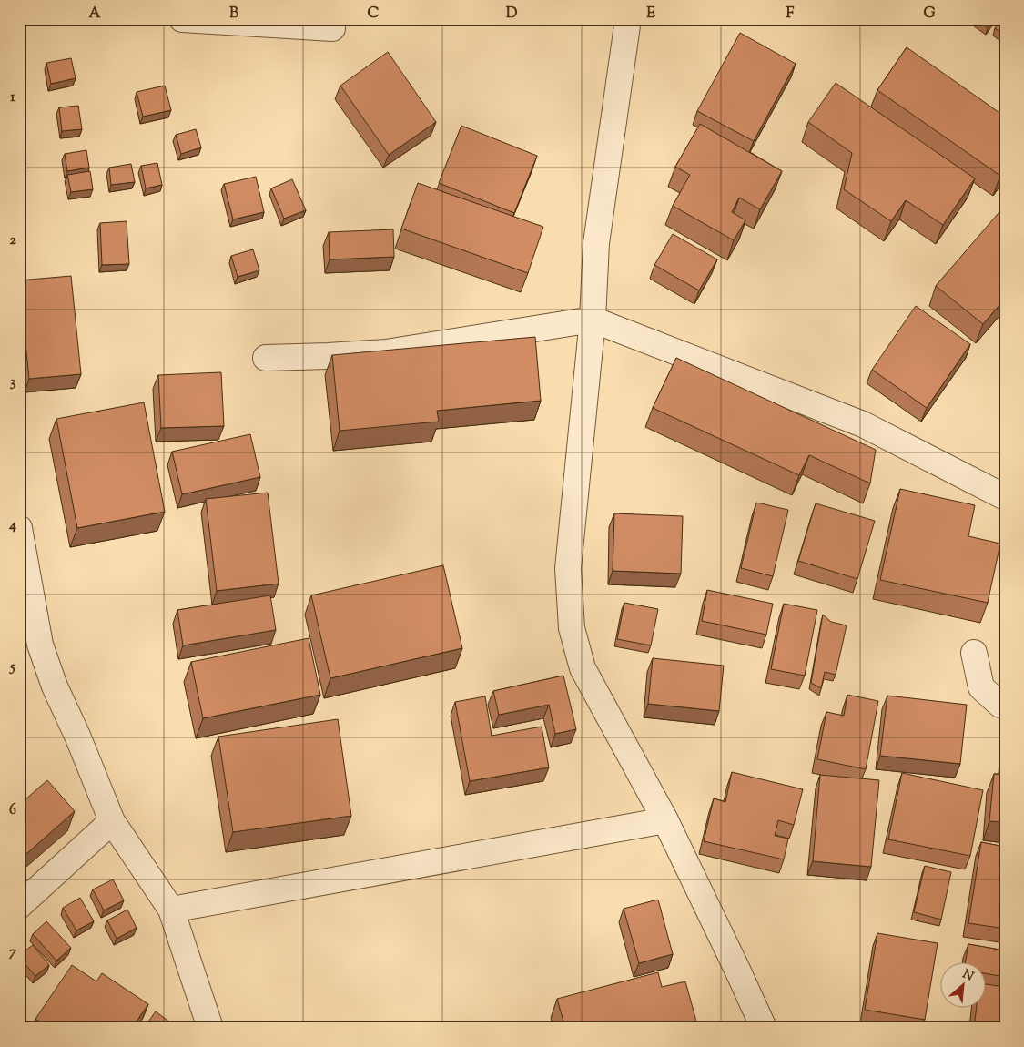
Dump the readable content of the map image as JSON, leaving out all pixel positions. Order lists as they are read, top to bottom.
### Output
{
  "north": "top right",
  "grid": {
    "columns": [
      "A",
      "B",
      "C",
      "D",
      "E",
      "F",
      "G"
    ],
    "rows": [
      "1",
      "2",
      "3",
      "4",
      "5",
      "6",
      "7"
    ]
  }
}
